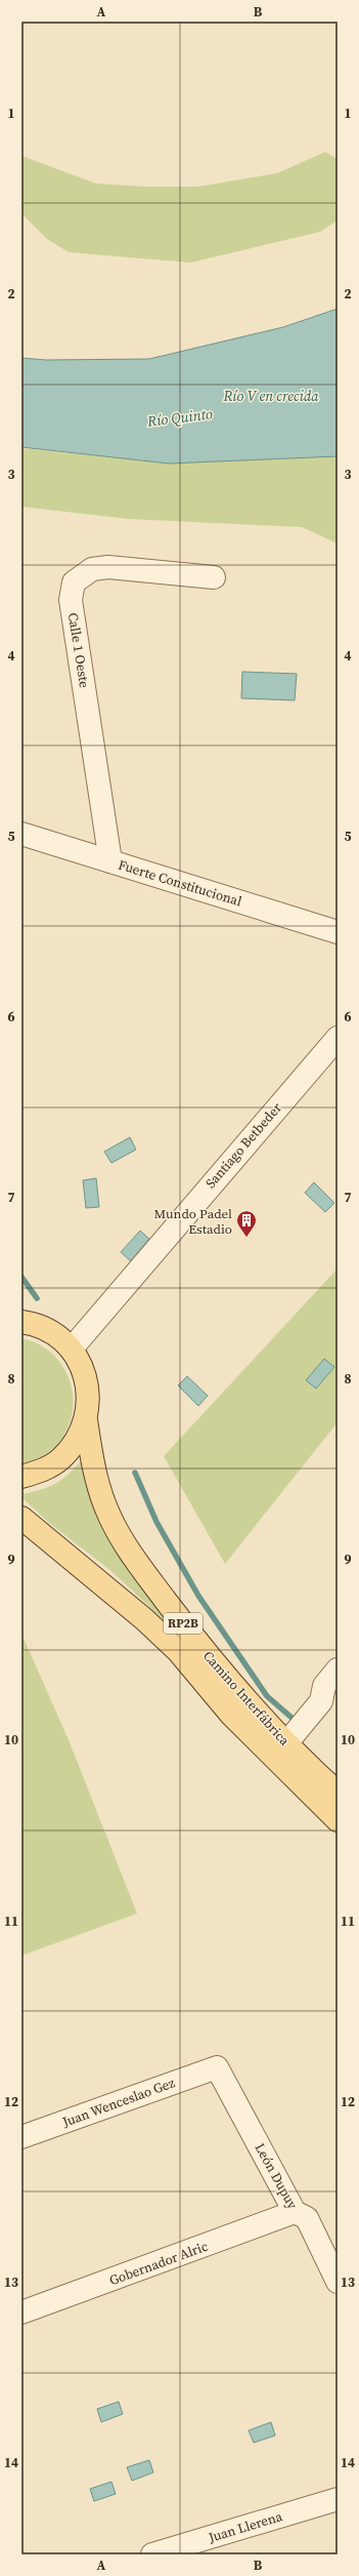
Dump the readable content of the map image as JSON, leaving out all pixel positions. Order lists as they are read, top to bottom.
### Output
{
  "streets": {
    "main road": ["RP2B", "Camino Interfábrica"],
    "street": [
      "Calle 1 Oeste",
      "Fuerte Constitucional",
      "Santiago Betbeder",
      "Juan Wenceslao Gez",
      "León Dupuy",
      "Gobernador Alric",
      "Juan Llerena"
    ]
  },
  "crossings": [
    ["Calle 1 Oeste", "Fuerte Constitucional"],
    ["Santiago Betbeder", "Camino Interfábrica"],
    ["Juan Wenceslao Gez", "León Dupuy"],
    ["León Dupuy", "Gobernador Alric"]
  ],
  "water": ["Río V en crecida", "Río Quinto"],
  "places": {
    "building": ["Mundo Padel Estadio"]
  },
  "grid": {
    "columns": ["A", "B"],
    "rows": [
      "1",
      "2",
      "3",
      "4",
      "5",
      "6",
      "7",
      "8",
      "9",
      "10",
      "11",
      "12",
      "13",
      "14"
    ]
  }
}
